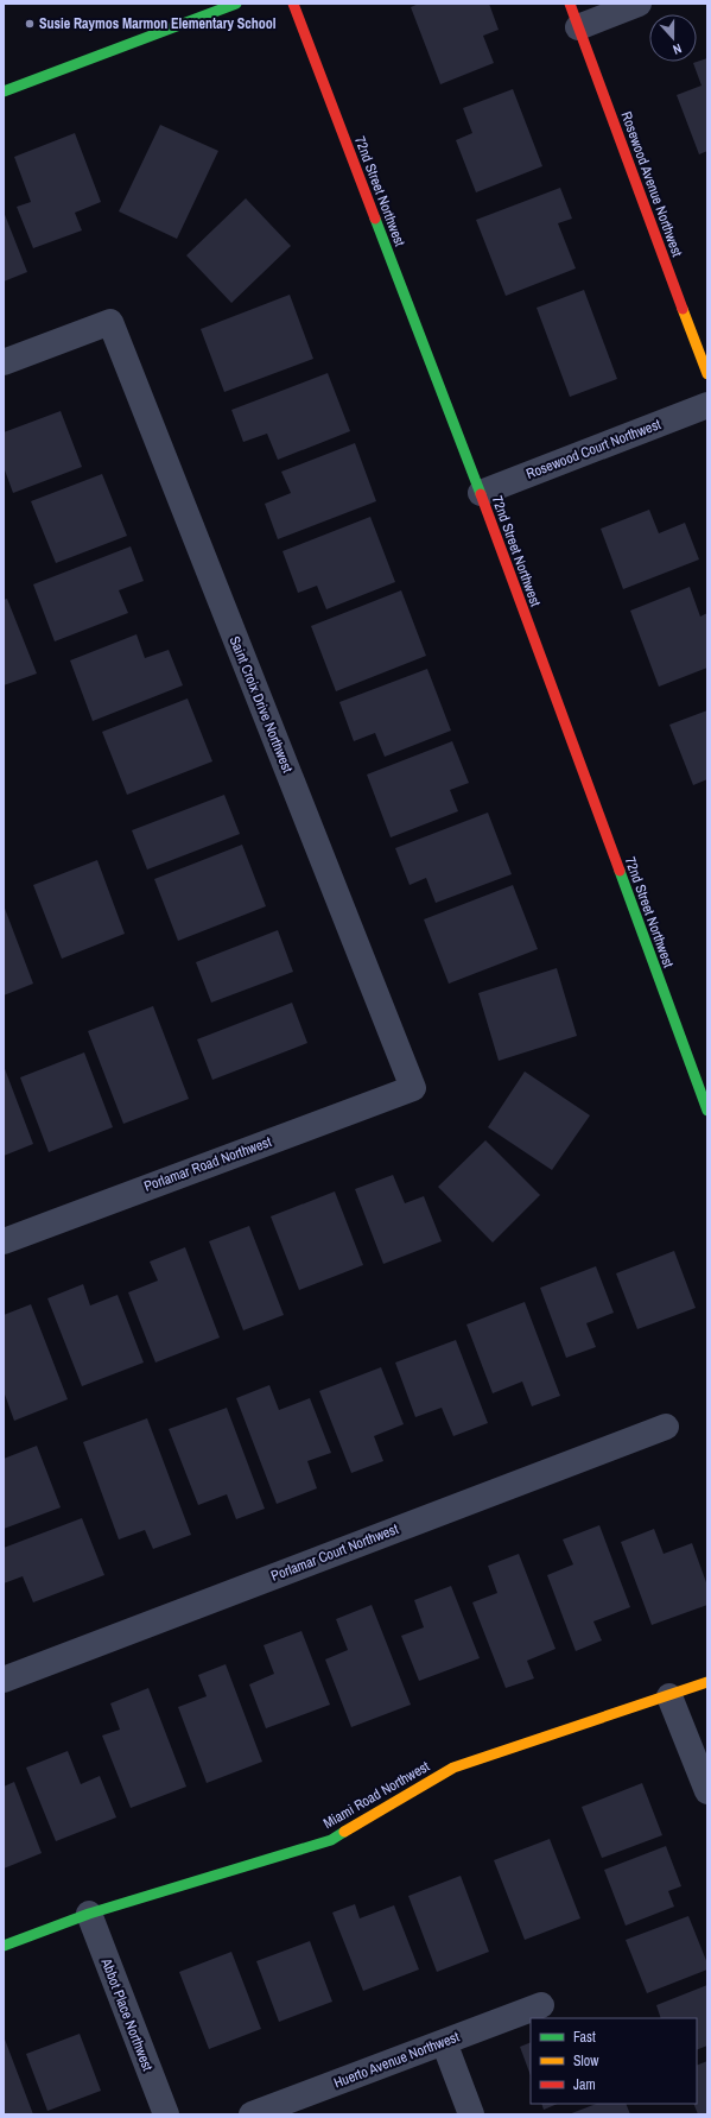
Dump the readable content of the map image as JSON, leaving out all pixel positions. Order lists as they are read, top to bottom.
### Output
{
  "streets": {
    "street": [
      "Rosewood Avenue Northwest",
      "72nd Street Northwest",
      "Rosewood Court Northwest",
      "Saint Croix Drive Northwest",
      "Porlamar Road Northwest",
      "Porlamar Court Northwest",
      "Miami Road Northwest",
      "Abbot Place Northwest",
      "Huerto Avenue Northwest"
    ]
  },
  "crossings": [
    ["72nd Street Northwest", "Rosewood Court Northwest"],
    ["Saint Croix Drive Northwest", "Porlamar Road Northwest"],
    ["Miami Road Northwest", "Abbot Place Northwest"]
  ],
  "places": ["Susie Raymos Marmon Elementary School"],
  "legend": ["Fast", "Slow", "Jam"],
  "north": "bottom"
}
